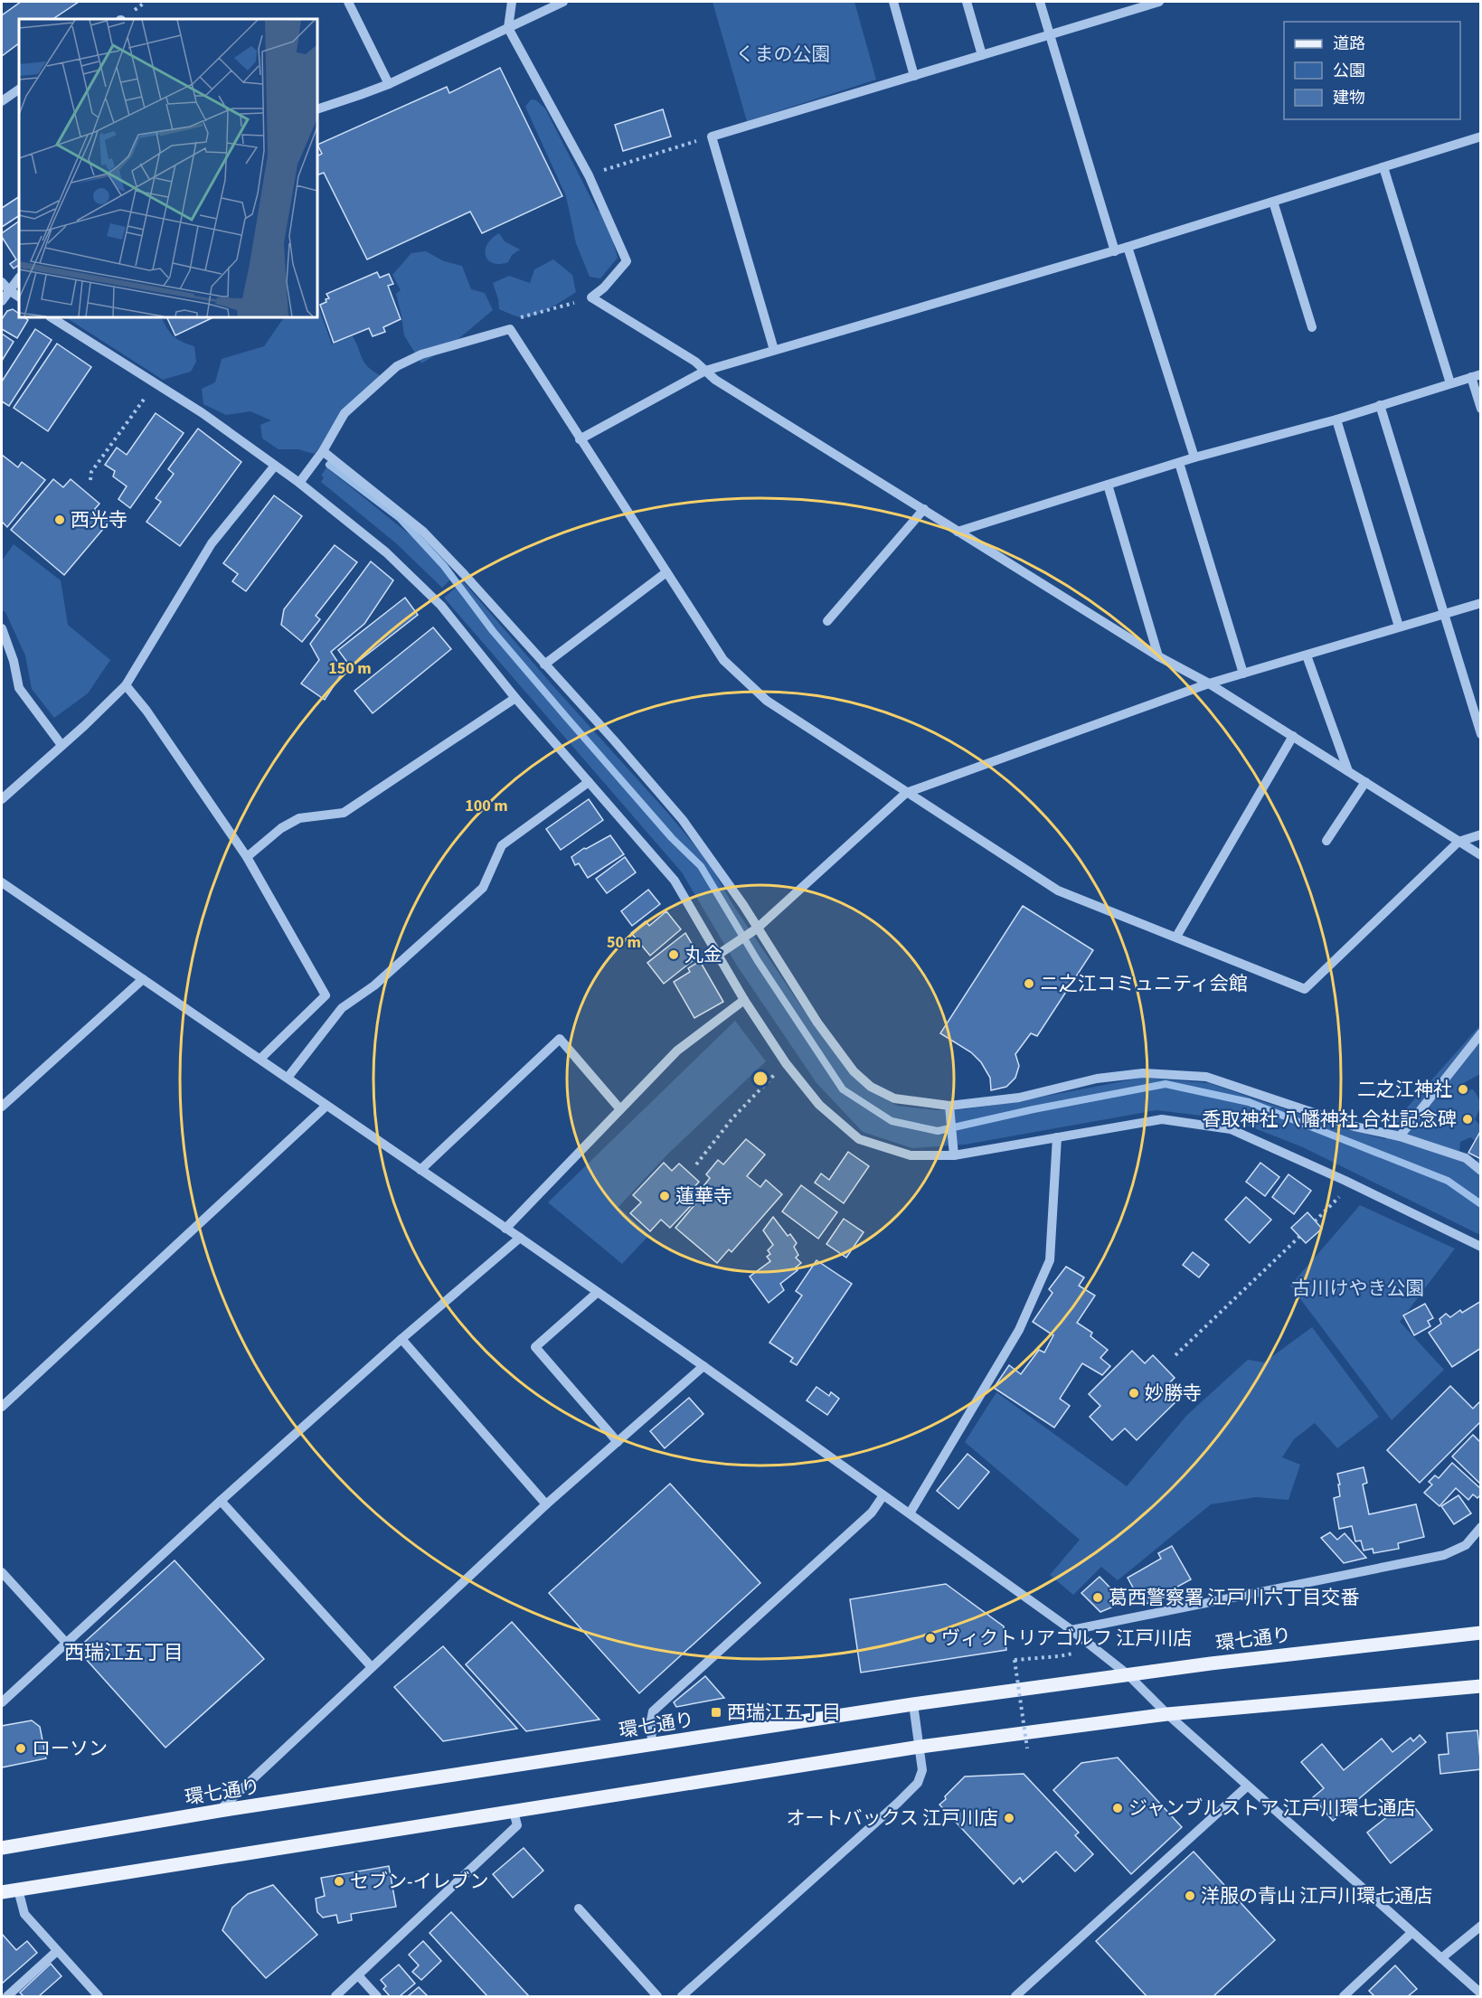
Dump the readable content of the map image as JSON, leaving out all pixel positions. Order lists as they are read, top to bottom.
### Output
{
  "streets": {
    "main road": ["環七通り"]
  },
  "districts": ["西瑞江五丁目"],
  "parks": ["くまの公園", "古川けやき公園"],
  "places": {
    "other": [
      "西光寺",
      "丸金",
      "ニ之江コミュニティ会館",
      "二之江神社",
      "香取神社 八幡神社 合社記念碑",
      "蓮華寺",
      "妙勝寺",
      "葛西警察署 江戸川六丁目交番",
      "ヴィクトリアゴルフ 江戸川店",
      "ローソン",
      "ジャンブルストア 江戸川環七通店",
      "オートバックス 江戸川店",
      "セブン-イレブン",
      "洋服の青山 江戸川環七通店"
    ],
    "transit": ["西瑞江五丁目"]
  },
  "legend": ["道路", "公園", "建物"],
  "rings": ["150 m", "100 m", "50 m"]
}
